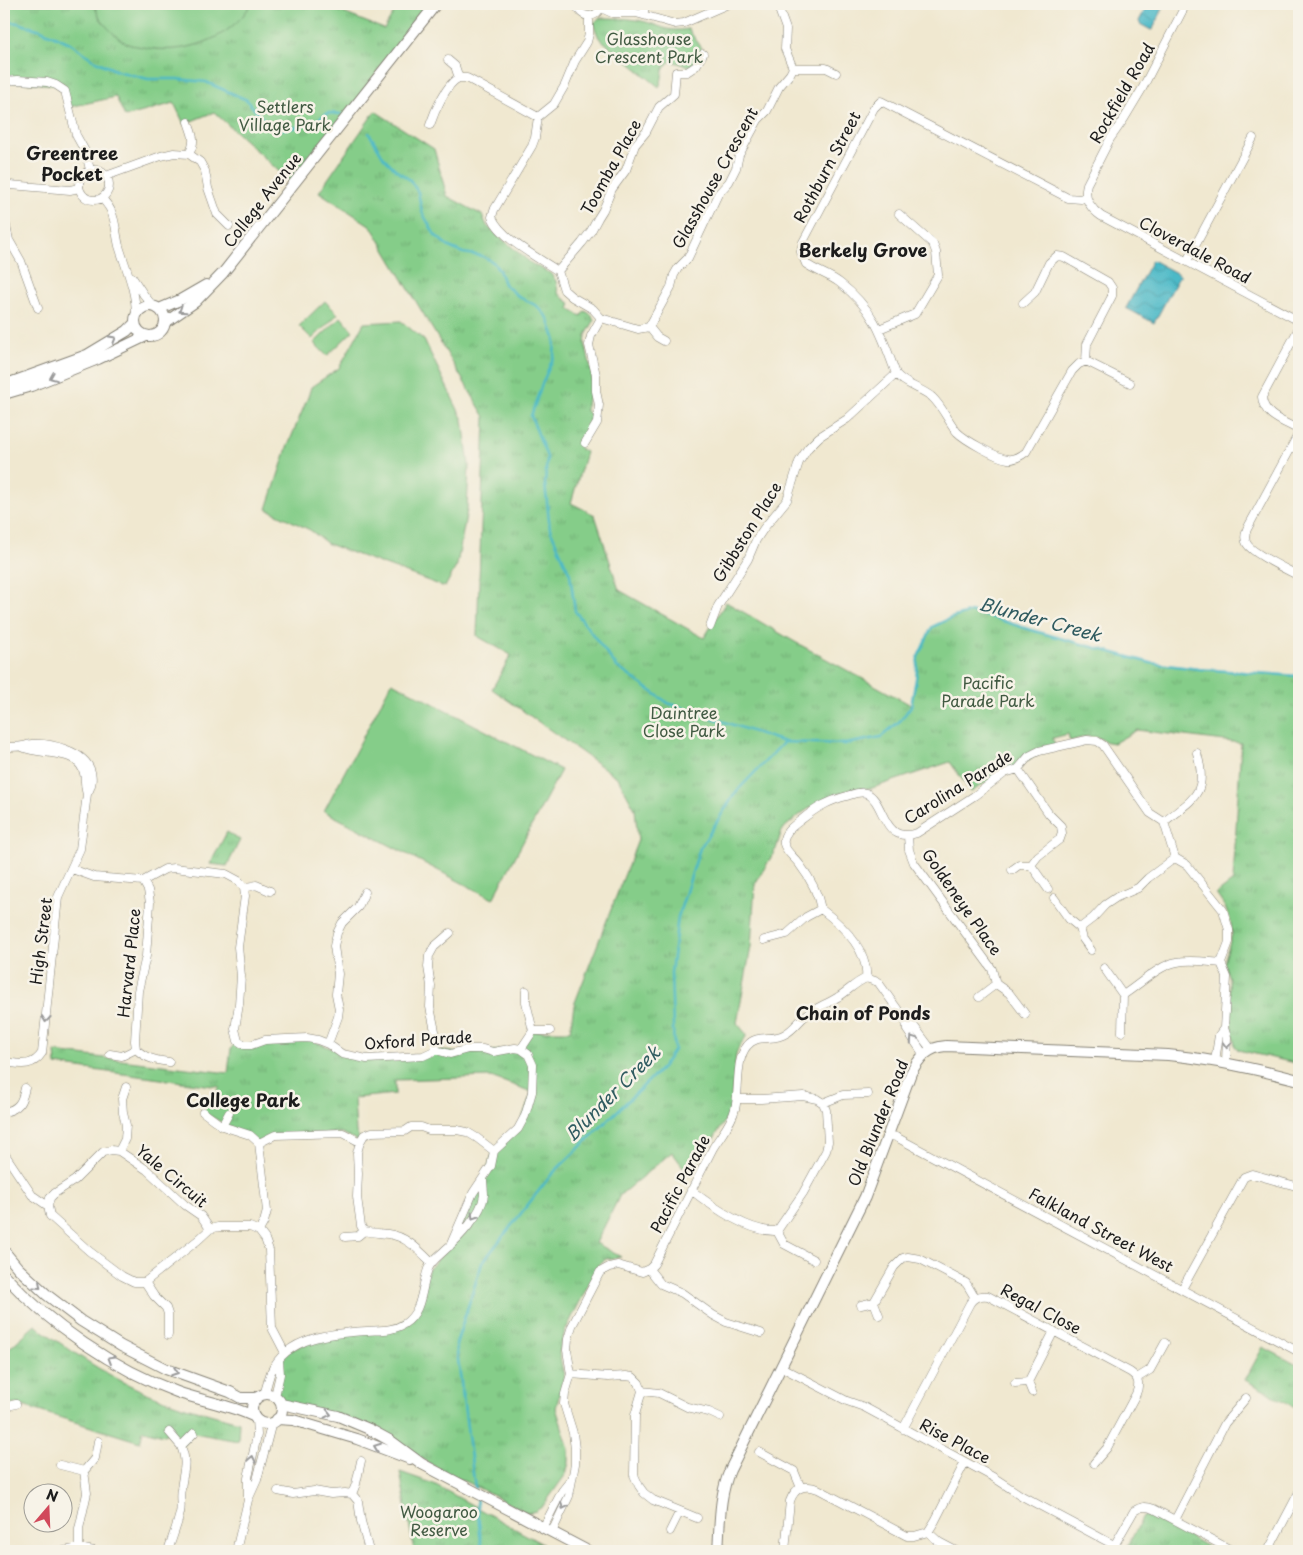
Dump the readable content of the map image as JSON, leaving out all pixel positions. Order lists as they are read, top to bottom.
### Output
{
  "streets": {
    "main road": ["College Avenue", "Old Blunder Road"],
    "street": [
      "Rockfield Road",
      "Toomba Place",
      "Rothburn Street",
      "Glasshouse Crescent",
      "Cloverdale Road",
      "Gibbston Place",
      "Carolina Parade",
      "Goldeneye Place",
      "High Street",
      "Harvard Place",
      "Oxford Parade",
      "Yale Circuit",
      "Pacific Parade",
      "Falkland Street West",
      "Regal Close",
      "Rise Place"
    ]
  },
  "crossings": [
    ["Rockfield Road", "Rothburn Street"],
    ["Rockfield Road", "Cloverdale Road"],
    ["Rothburn Street", "Cloverdale Road"],
    ["Rothburn Street", "Gibbston Place"],
    ["Carolina Parade", "Goldeneye Place"],
    ["Old Blunder Road", "Falkland Street West"],
    ["Old Blunder Road", "Rise Place"],
    ["Regal Close", "Rise Place"]
  ],
  "one_way": ["High Street"],
  "districts": [
    "Greentree Pocket",
    "Berkely Grove",
    "Chain of Ponds",
    "College Park"
  ],
  "water": ["Blunder Creek"],
  "parks": [
    "Glasshouse Crescent Park",
    "Settlers Village Park",
    "Pacific Parade Park",
    "Daintree Close Park",
    "Woogaroo Reserve"
  ],
  "north": "top"
}
